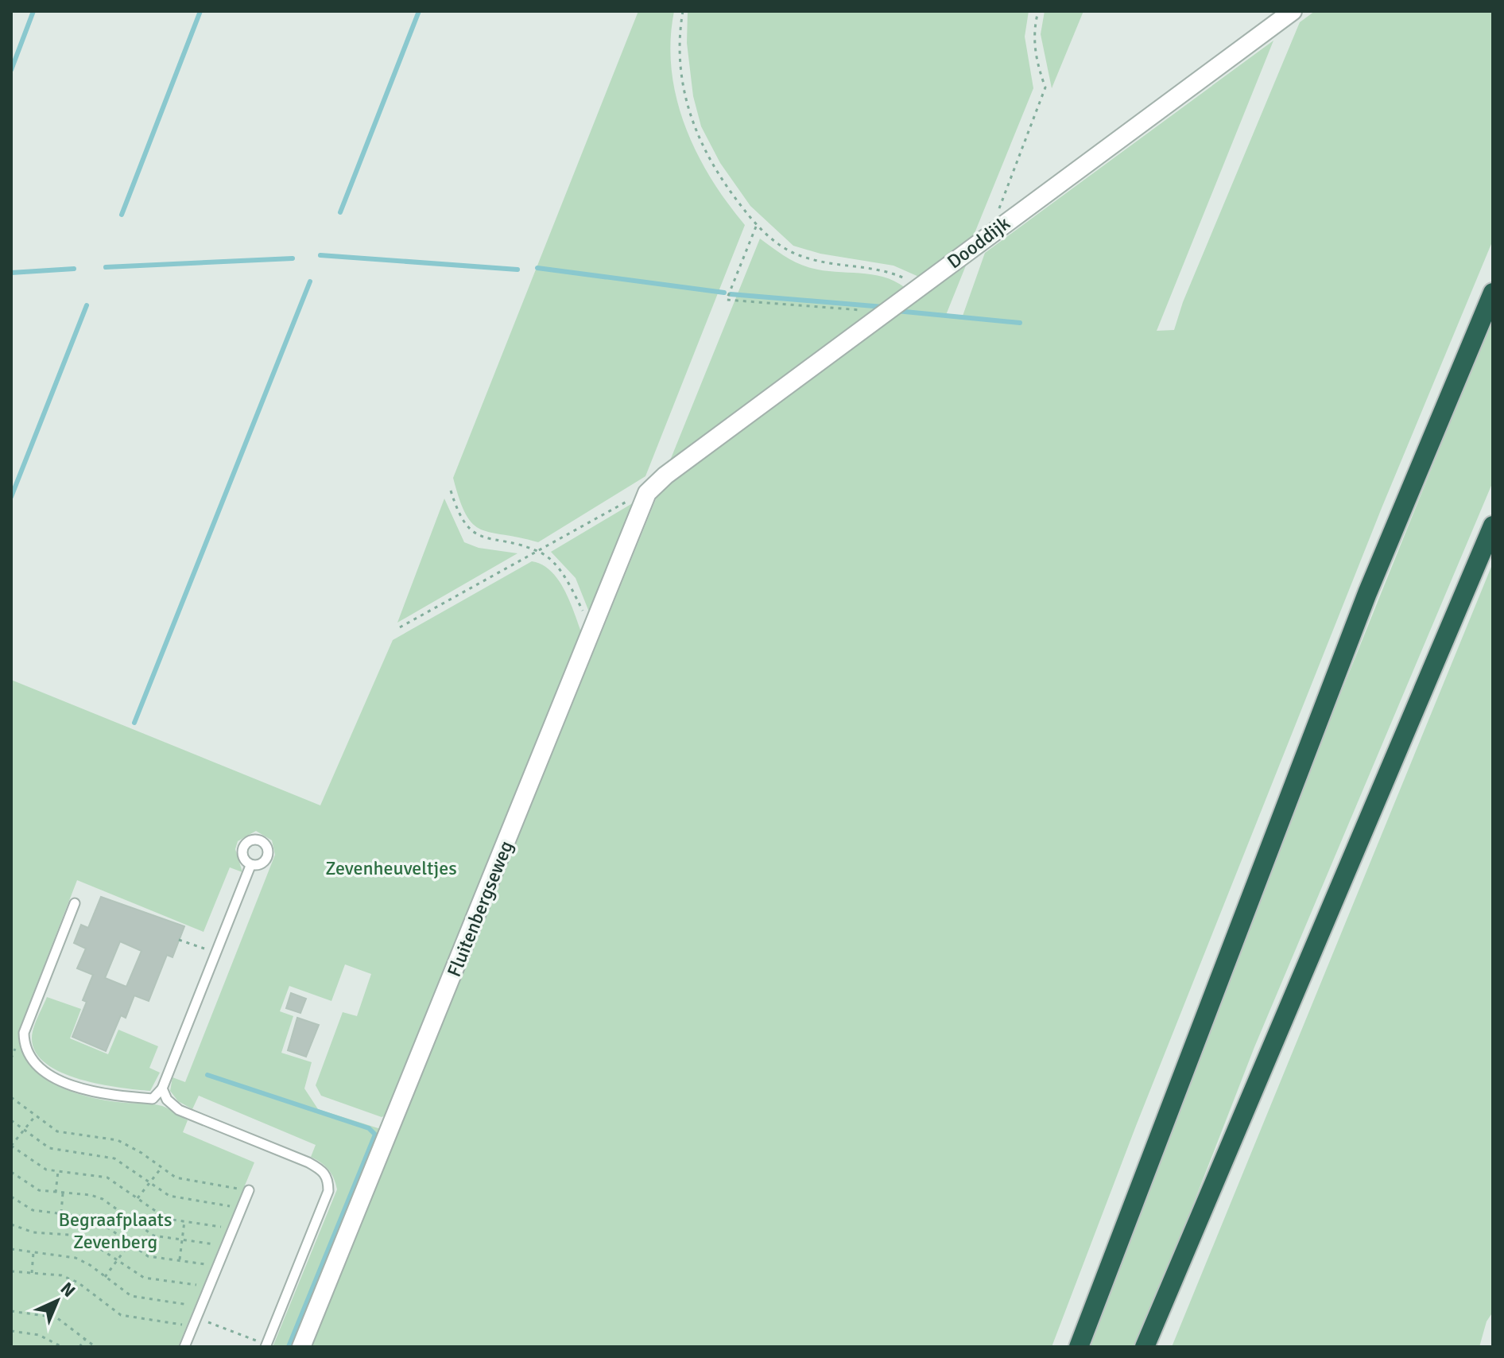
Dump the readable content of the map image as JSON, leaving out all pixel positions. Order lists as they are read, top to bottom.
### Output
{
  "streets": {
    "street": ["Dooddijk", "Fluitenbergseweg"]
  },
  "crossings": [
    ["Dooddijk", "Fluitenbergseweg"]
  ],
  "parks": ["Zevenheuveltjes", "Begraafplaats Zevenberg"],
  "north": "top right"
}
